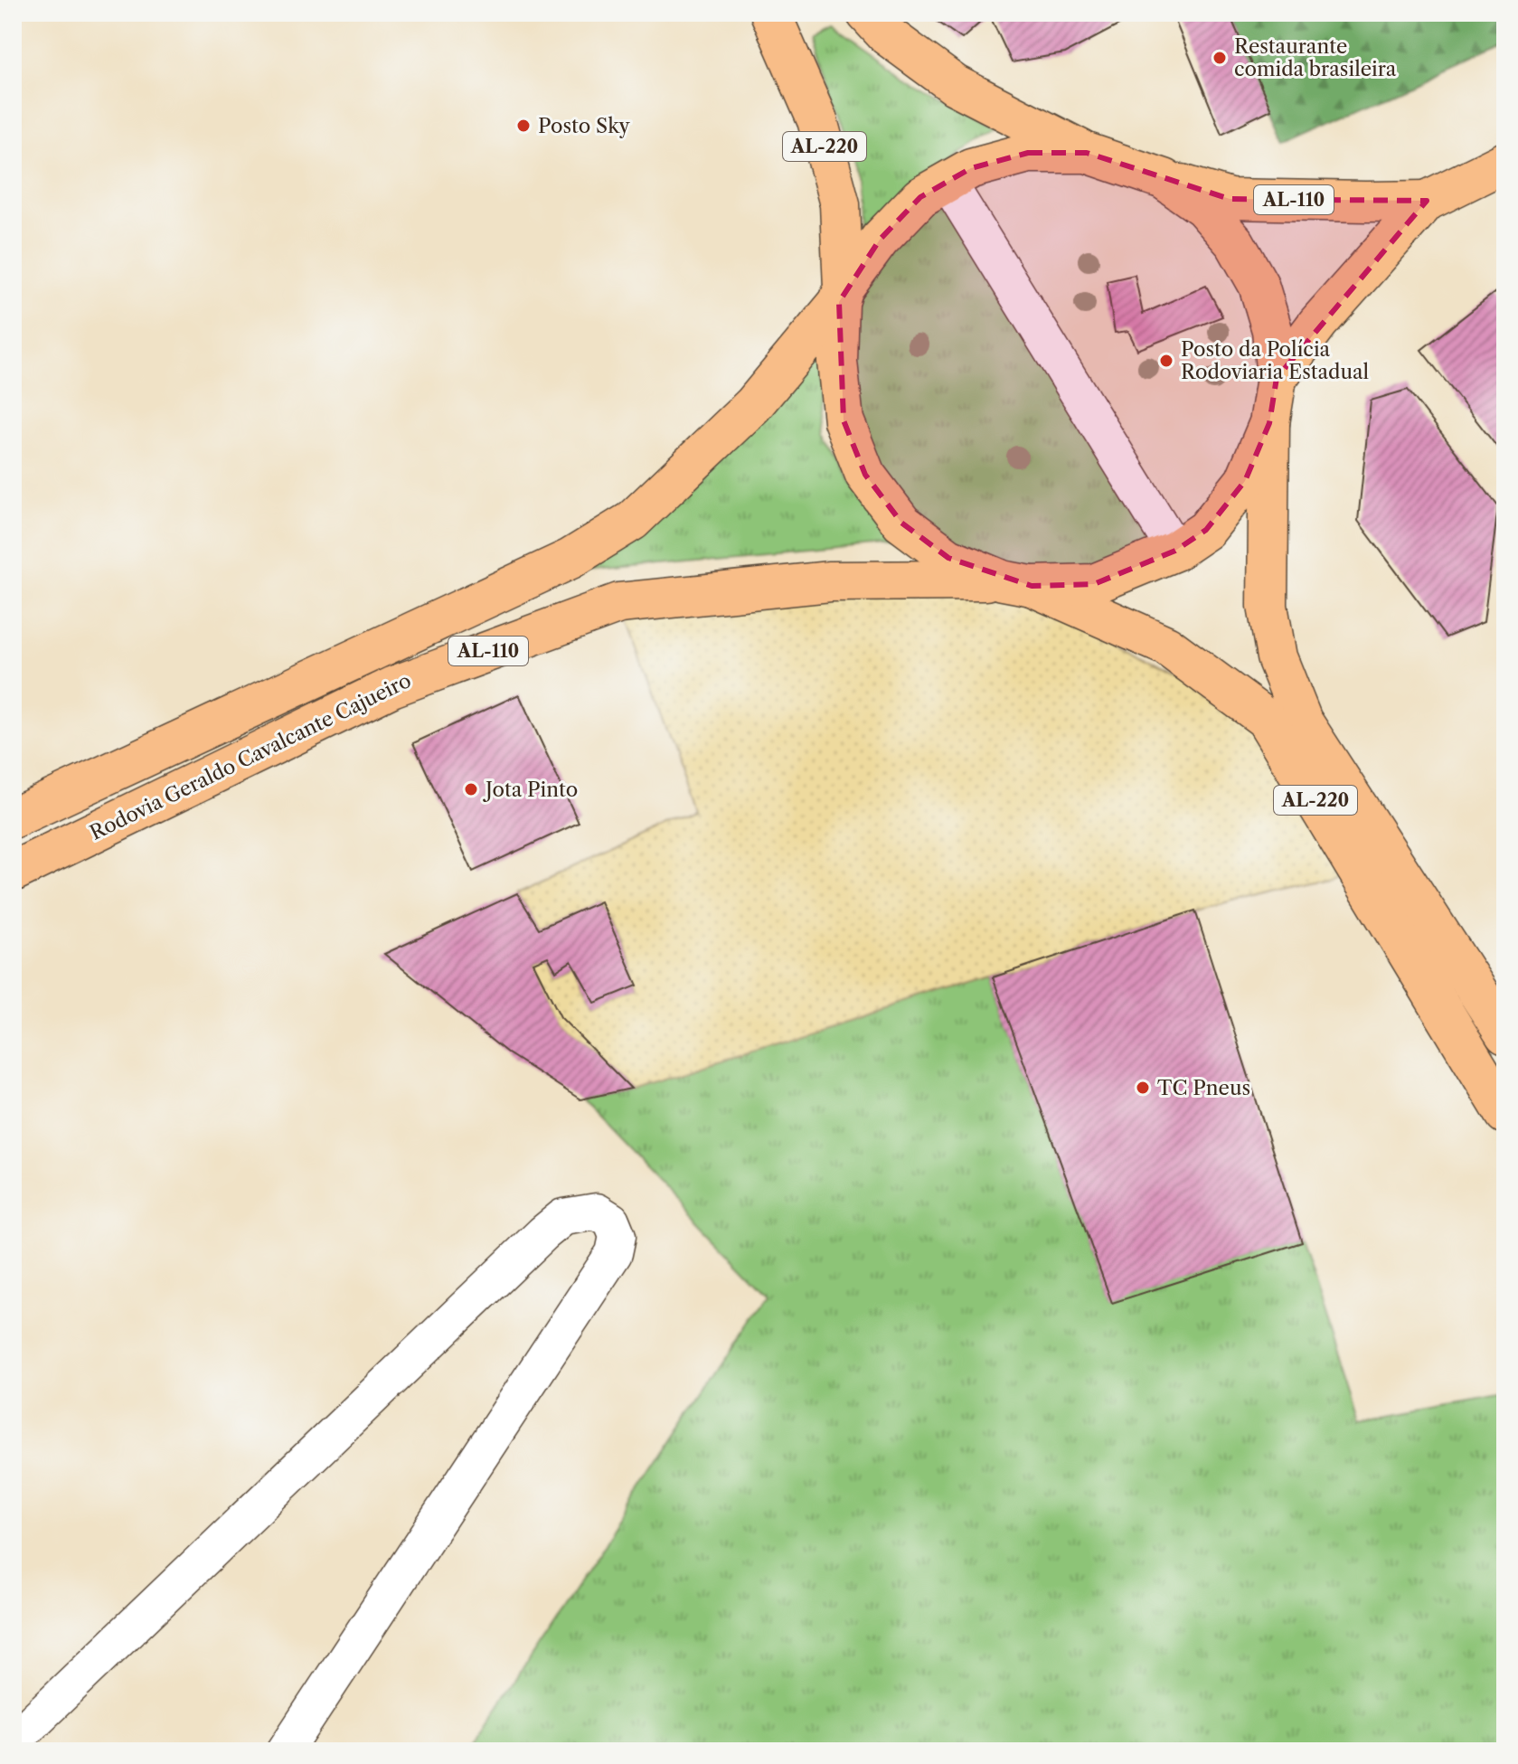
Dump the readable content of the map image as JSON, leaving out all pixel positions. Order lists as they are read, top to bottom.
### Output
{
  "streets": {
    "main road": ["AL-220", "AL-110", "Rodovia Geraldo Cavalcante Cajueiro"]
  },
  "crossings": [
    ["AL-220", "Rodovia Geraldo Cavalcante Cajueiro"]
  ],
  "places": [
    "Restaurante comida brasileira",
    "Posto Sky",
    "Posto da Polícia Rodoviaria Estadual",
    "Jota Pinto",
    "TC Pneus"
  ]
}
